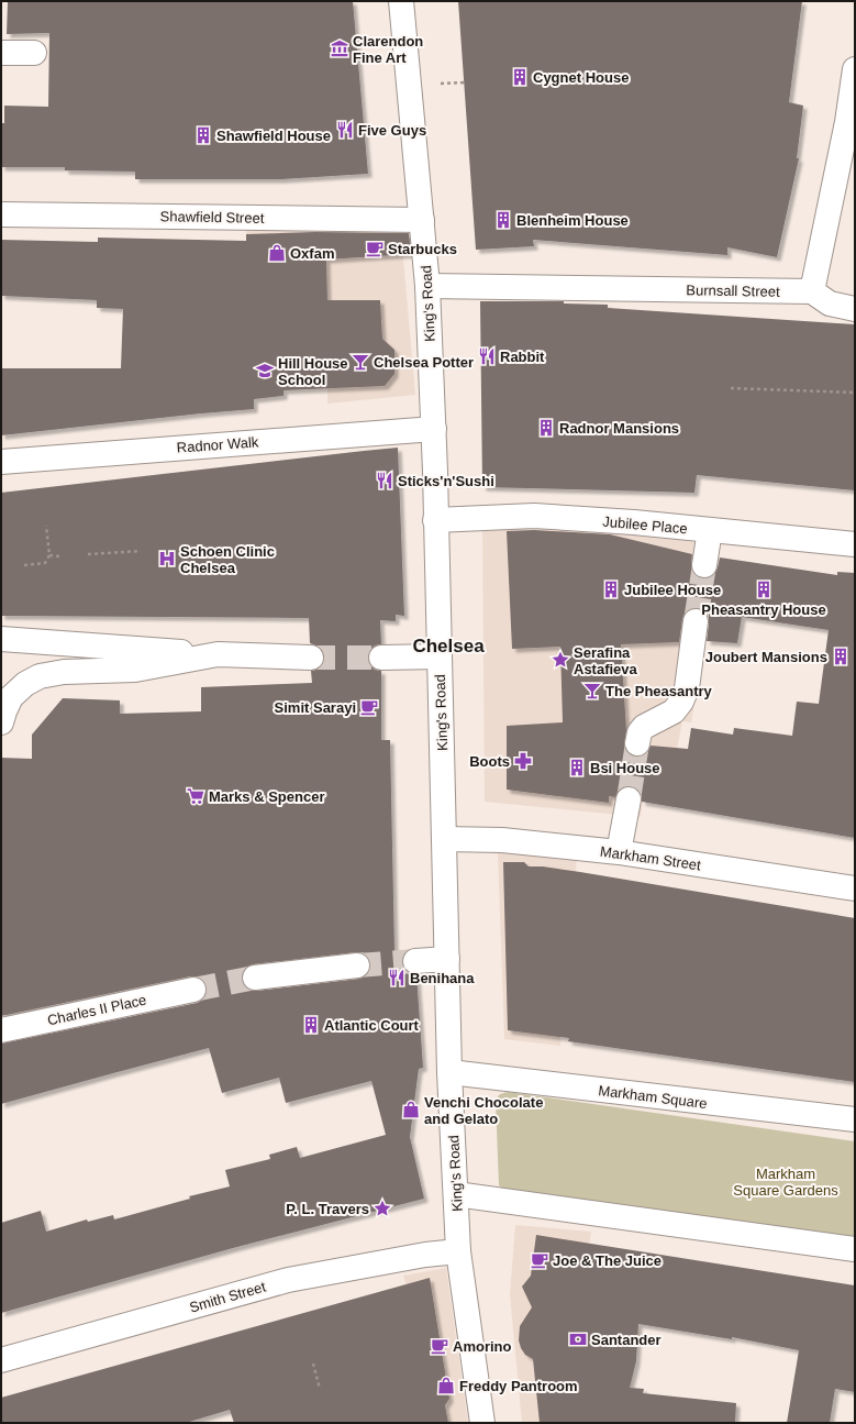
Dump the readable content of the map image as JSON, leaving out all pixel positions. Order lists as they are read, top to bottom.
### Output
{
  "streets": {
    "street": [
      "Shawfield Street",
      "Burnsall Street",
      "King's Road",
      "Radnor Walk",
      "Jubilee Place",
      "Markham Street",
      "Charles II Place",
      "Markham Square",
      "Smith Street"
    ]
  },
  "crossings": [
    ["Shawfield Street", "King's Road"],
    ["Burnsall Street", "King's Road"],
    ["King's Road", "Radnor Walk"],
    ["King's Road", "Jubilee Place"],
    ["King's Road", "Markham Street"],
    ["King's Road", "Markham Square"],
    ["King's Road", "Smith Street"]
  ],
  "districts": ["Chelsea"],
  "parks": ["Markham Square Gardens"],
  "places": {
    "museum": ["Clarendon Fine Art"],
    "building": [
      "Cygnet House",
      "Shawfield House",
      "Blenheim House",
      "Radnor Mansions",
      "Jubilee House",
      "Pheasantry House",
      "Joubert Mansions",
      "Bsi House",
      "Atlantic Court"
    ],
    "restaurant": [
      "Five Guys",
      "Rabbit",
      "Sticks'n'Sushi",
      "Benihana"
    ],
    "cafe": [
      "Starbucks",
      "Simit Sarayi",
      "Joe & The Juice",
      "Amorino"
    ],
    "shop": ["Oxfam", "Venchi Chocolate and Gelato", "Freddy Pantroom"],
    "bar": ["Chelsea Potter", "The Pheasantry"],
    "school or university": ["Hill House School"],
    "hospital": ["Schoen Clinic Chelsea"],
    "place": ["Serafina Astafieva", "P. L. Travers"],
    "pharmacy": ["Boots"],
    "supermarket": ["Marks & Spencer"],
    "bank": ["Santander"]
  }
}
